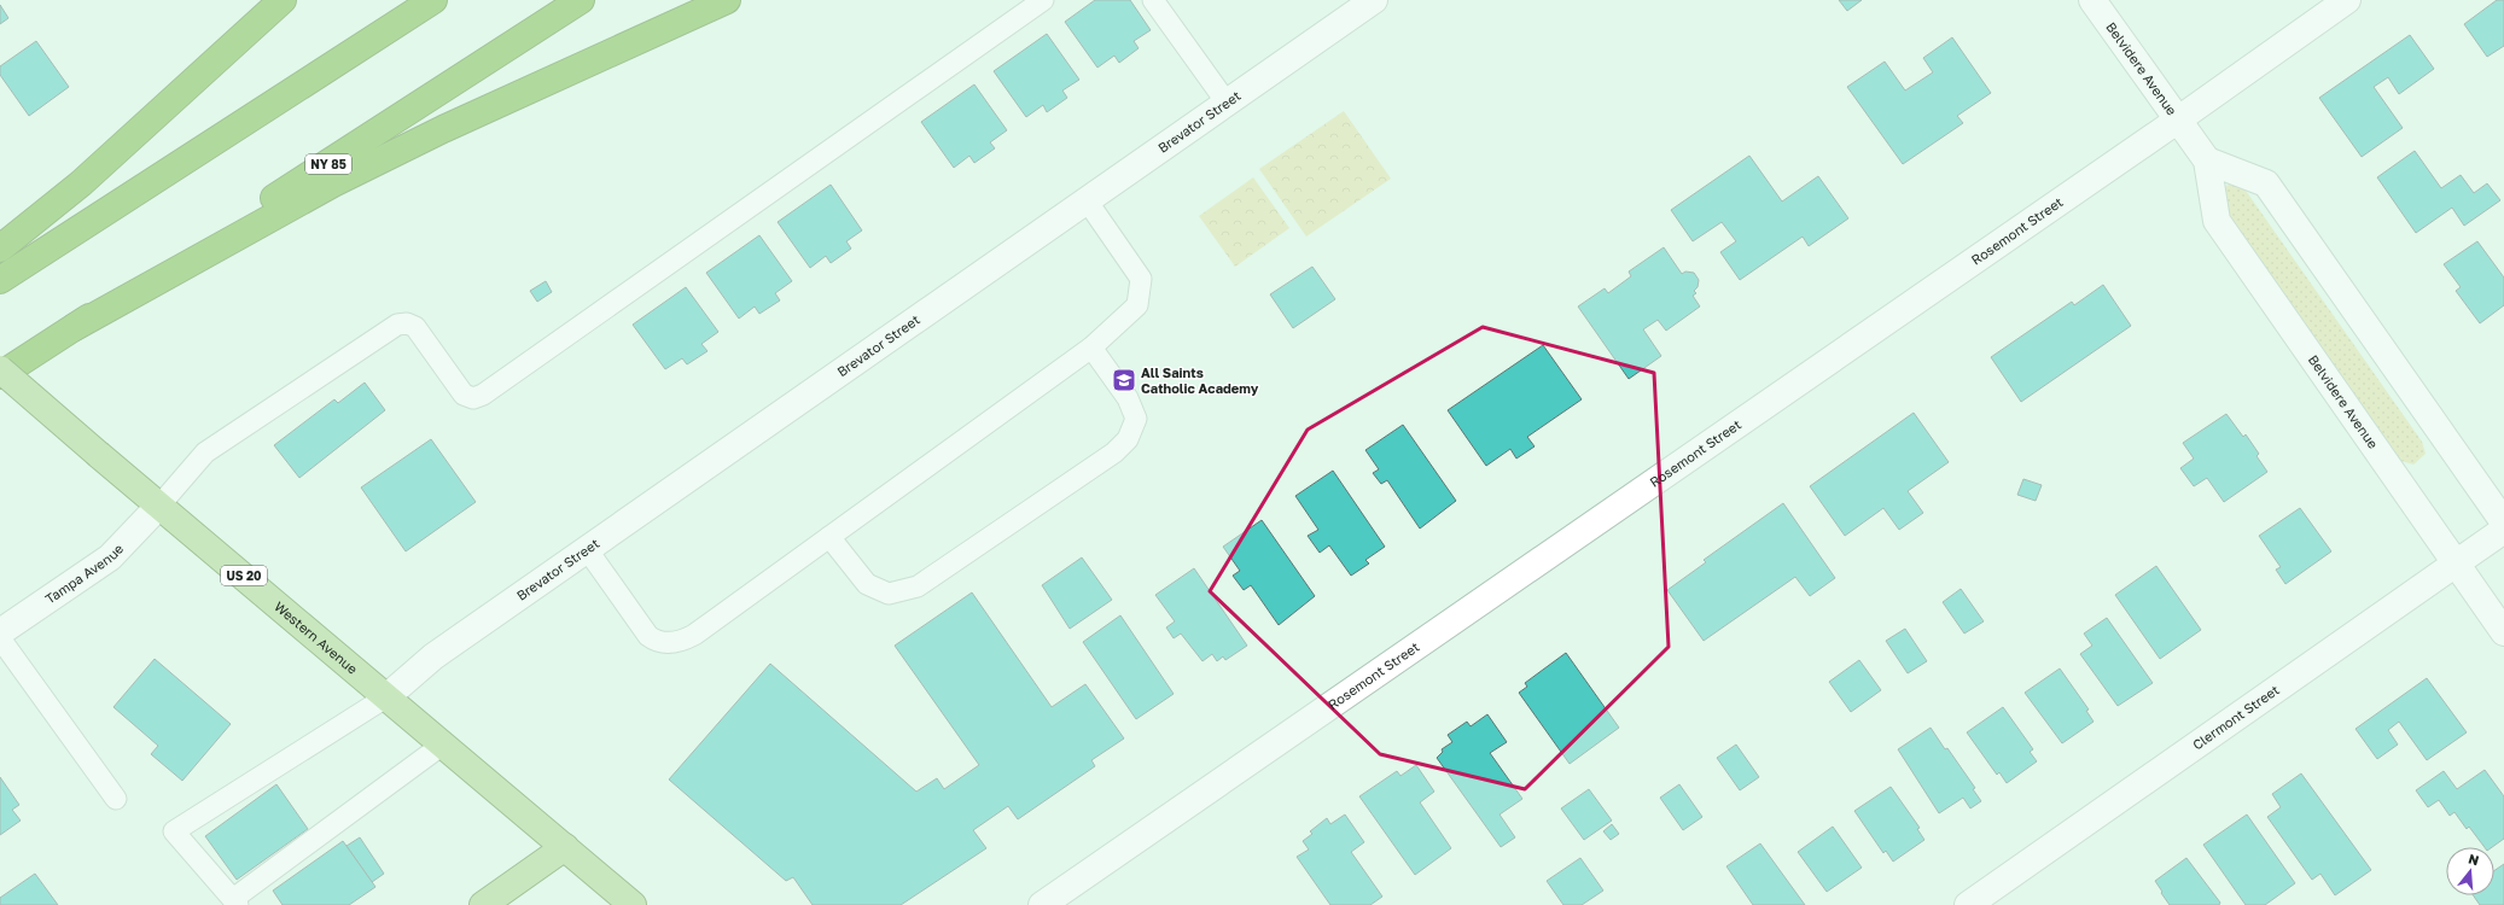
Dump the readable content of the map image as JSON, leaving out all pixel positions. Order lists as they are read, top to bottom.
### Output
{
  "streets": {
    "highway": ["NY 85"],
    "main road": ["US 20", "Western Avenue"],
    "street": [
      "Belvidere Avenue",
      "Brevator Street",
      "Rosemont Street",
      "Tampa Avenue",
      "Clermont Street"
    ]
  },
  "crossings": [
    ["Belvidere Avenue", "Rosemont Street"],
    ["Belvidere Avenue", "Clermont Street"],
    ["Brevator Street", "Western Avenue"],
    ["Tampa Avenue", "Western Avenue"]
  ],
  "places": {
    "school or university": ["All Saints Catholic Academy"]
  },
  "north": "top"
}
